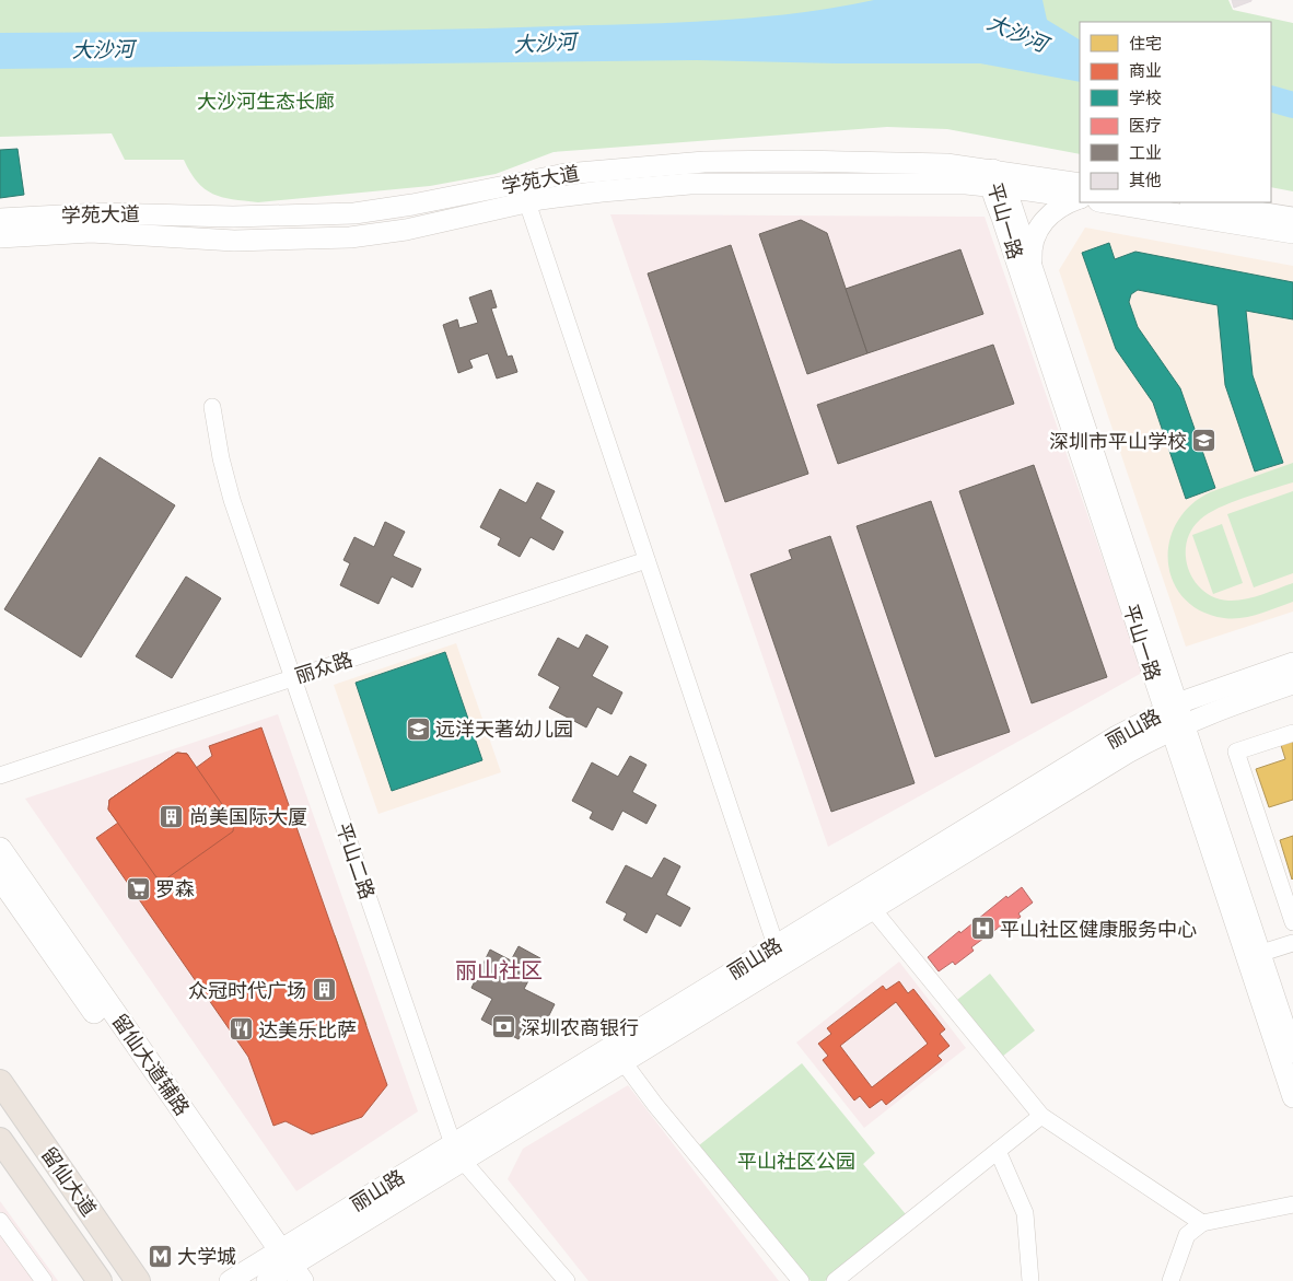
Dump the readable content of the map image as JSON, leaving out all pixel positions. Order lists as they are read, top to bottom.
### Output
{
  "streets": {
    "main road": ["留仙大道辅路", "留仙大道"],
    "street": [
      "学苑大道",
      "平山一路",
      "丽众路",
      "丽山路",
      "平山二路"
    ]
  },
  "crossings": [
    ["学苑大道", "平山一路"],
    ["平山一路", "丽山路"],
    ["丽众路", "平山二路"],
    ["丽山路", "平山二路"],
    ["丽山路", "留仙大道辅路"]
  ],
  "districts": ["丽山社区"],
  "water": ["大沙河"],
  "parks": ["大沙河生态长廊", "平山社区公园"],
  "places": {
    "school or university": ["深圳市平山学校", "远洋天著幼儿园"],
    "building": ["尚美国际大厦", "众冠时代广场"],
    "supermarket": ["罗森"],
    "hospital": ["平山社区健康服务中心"],
    "bank": ["深圳农商银行"],
    "restaurant": ["达美乐比萨"],
    "metro station": ["大学城"]
  },
  "legend": [
    "住宅",
    "商业",
    "学校",
    "医疗",
    "工业",
    "其他"
  ]
}
